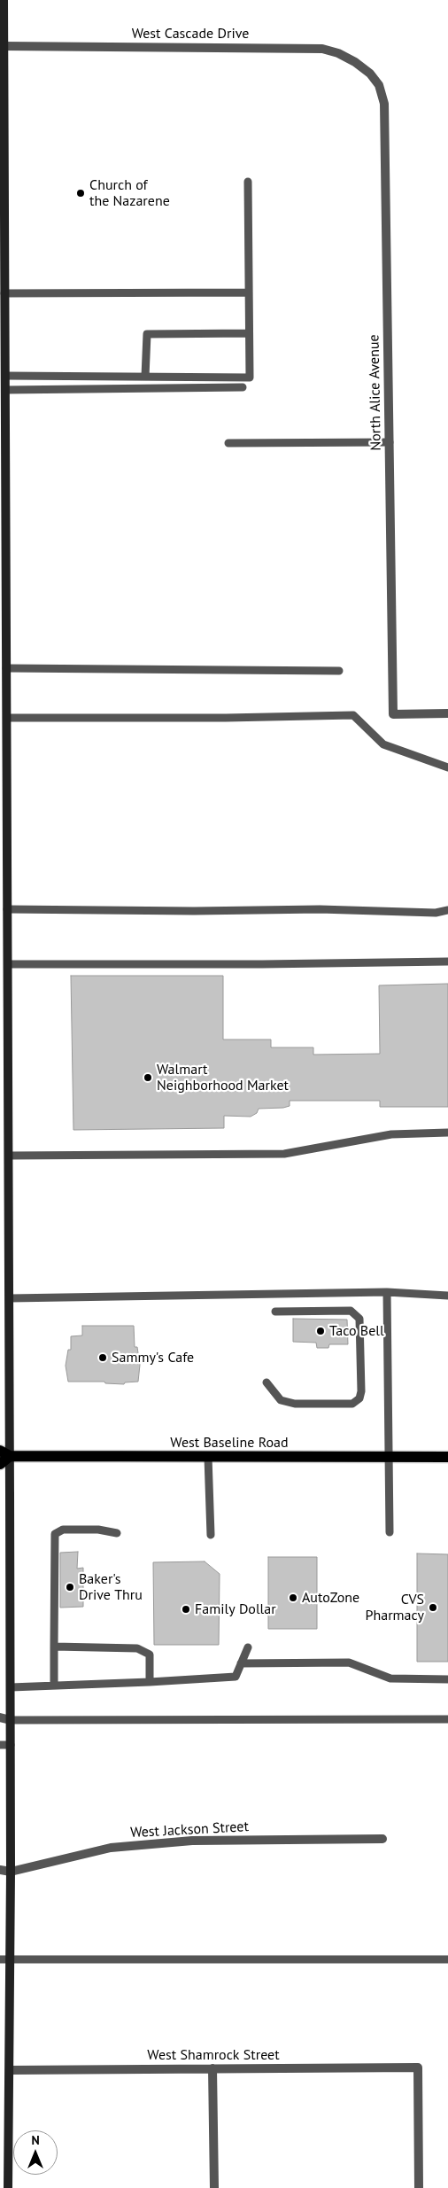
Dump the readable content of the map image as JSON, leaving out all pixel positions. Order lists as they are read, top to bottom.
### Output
{
  "streets": {
    "main road": ["West Baseline Road"],
    "street": [
      "West Cascade Drive",
      "North Alice Avenue",
      "West Jackson Street",
      "West Shamrock Street"
    ]
  },
  "crossings": [
    ["West Cascade Drive", "North Alice Avenue"]
  ],
  "places": [
    "Church of the Nazarene",
    "Walmart Neighborhood Market",
    "Taco Bell",
    "Sammy's Cafe",
    "Baker's Drive Thru",
    "AutoZone",
    "CVS Pharmacy",
    "Family Dollar"
  ],
  "north": "top"
}
